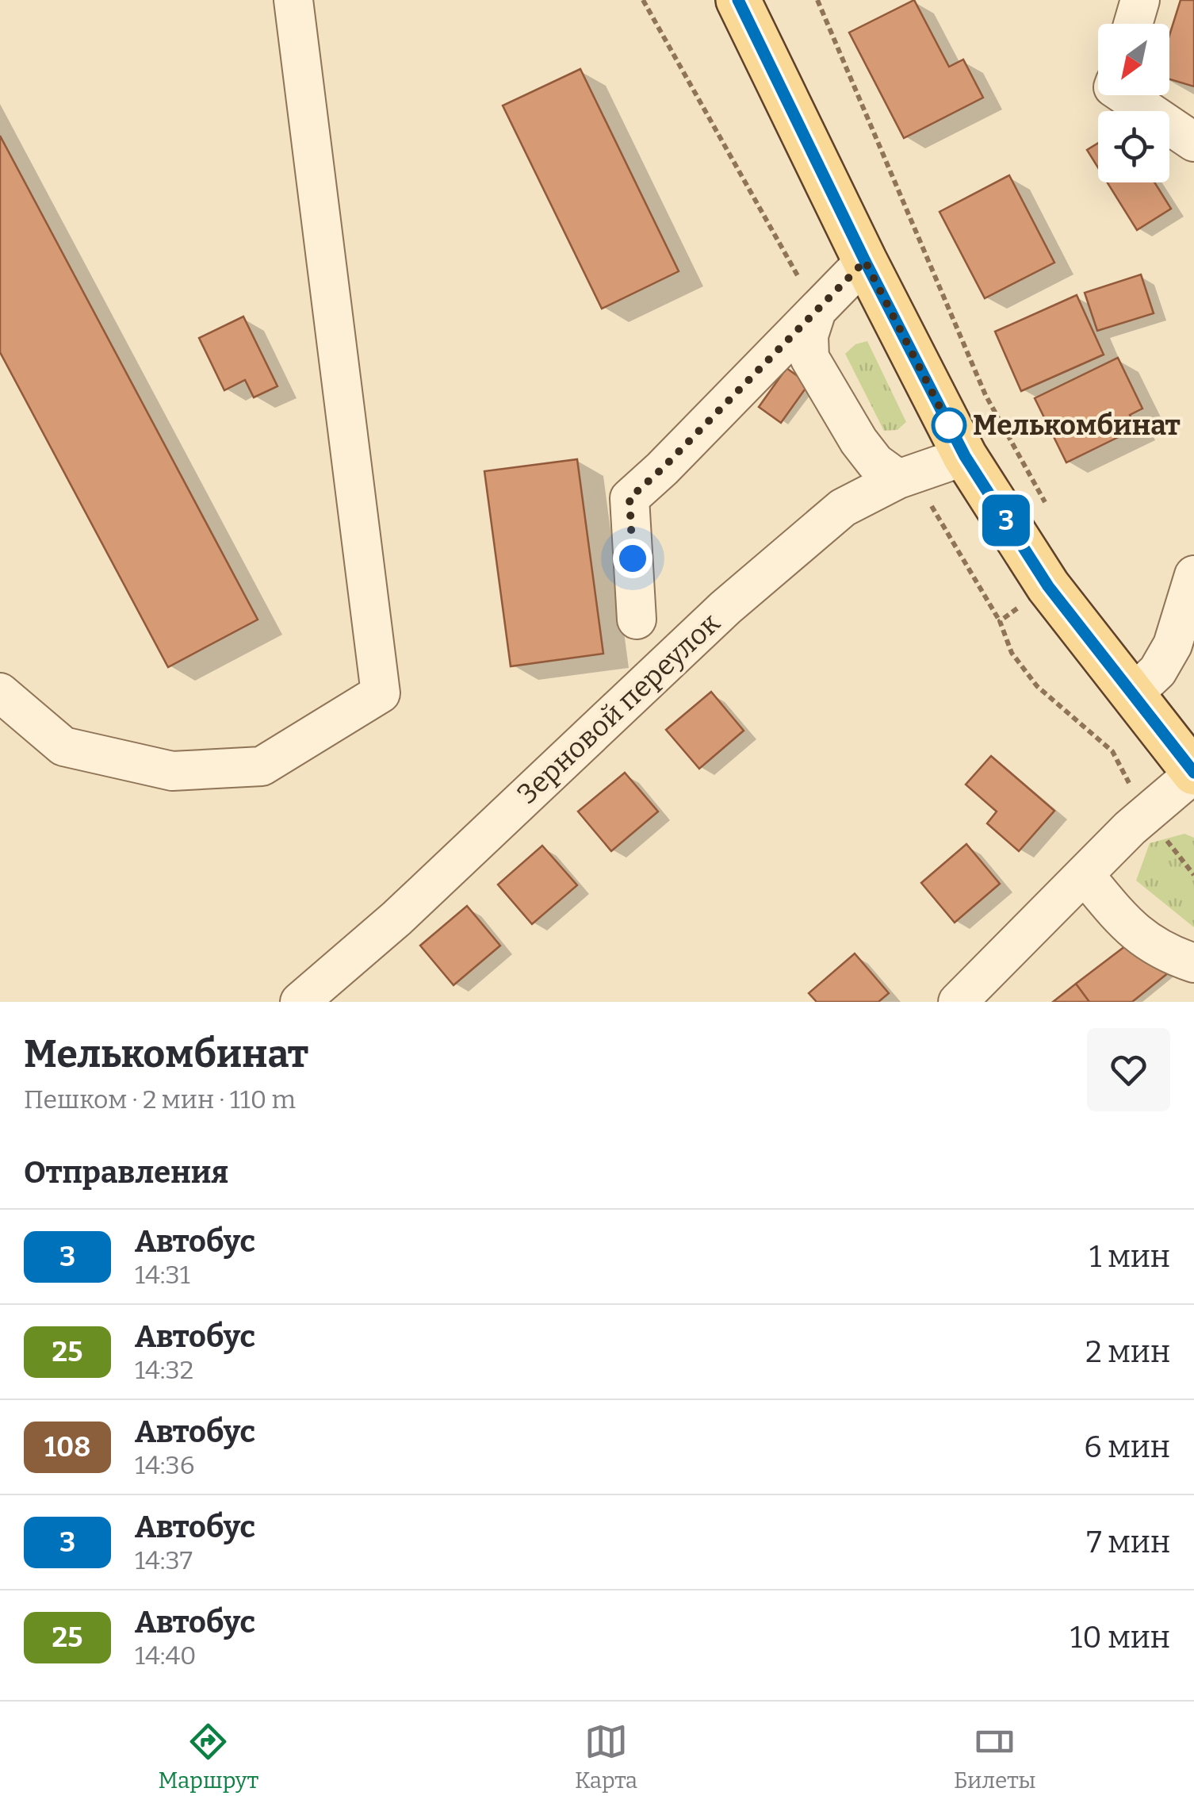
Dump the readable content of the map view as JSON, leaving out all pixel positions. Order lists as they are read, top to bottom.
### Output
{
  "streets": {
    "street": ["Зерновой переулок"]
  },
  "places": ["Мелькомбинат"],
  "lines": ["bus line 3"],
  "north": "bottom left",
  "page": {
    "on_map": "3",
    "heading": [
      ["Мелькомбинат", "Пешком · 2 мин · 110 m"],
      "Отправления"
    ],
    "list": [
      {
        "mark": "3",
        "name": "Автобус",
        "note": "14:31",
        "value": "1 мин"
      },
      {
        "mark": "25",
        "name": "Автобус",
        "note": "14:32",
        "value": "2 мин"
      },
      {
        "mark": "108",
        "name": "Автобус",
        "note": "14:36",
        "value": "6 мин"
      },
      {
        "mark": "3",
        "name": "Автобус",
        "note": "14:37",
        "value": "7 мин"
      },
      {
        "mark": "25",
        "name": "Автобус",
        "note": "14:40",
        "value": "10 мин"
      }
    ],
    "tabs": ["Маршрут", "Карта", "Билеты"]
  }
}
